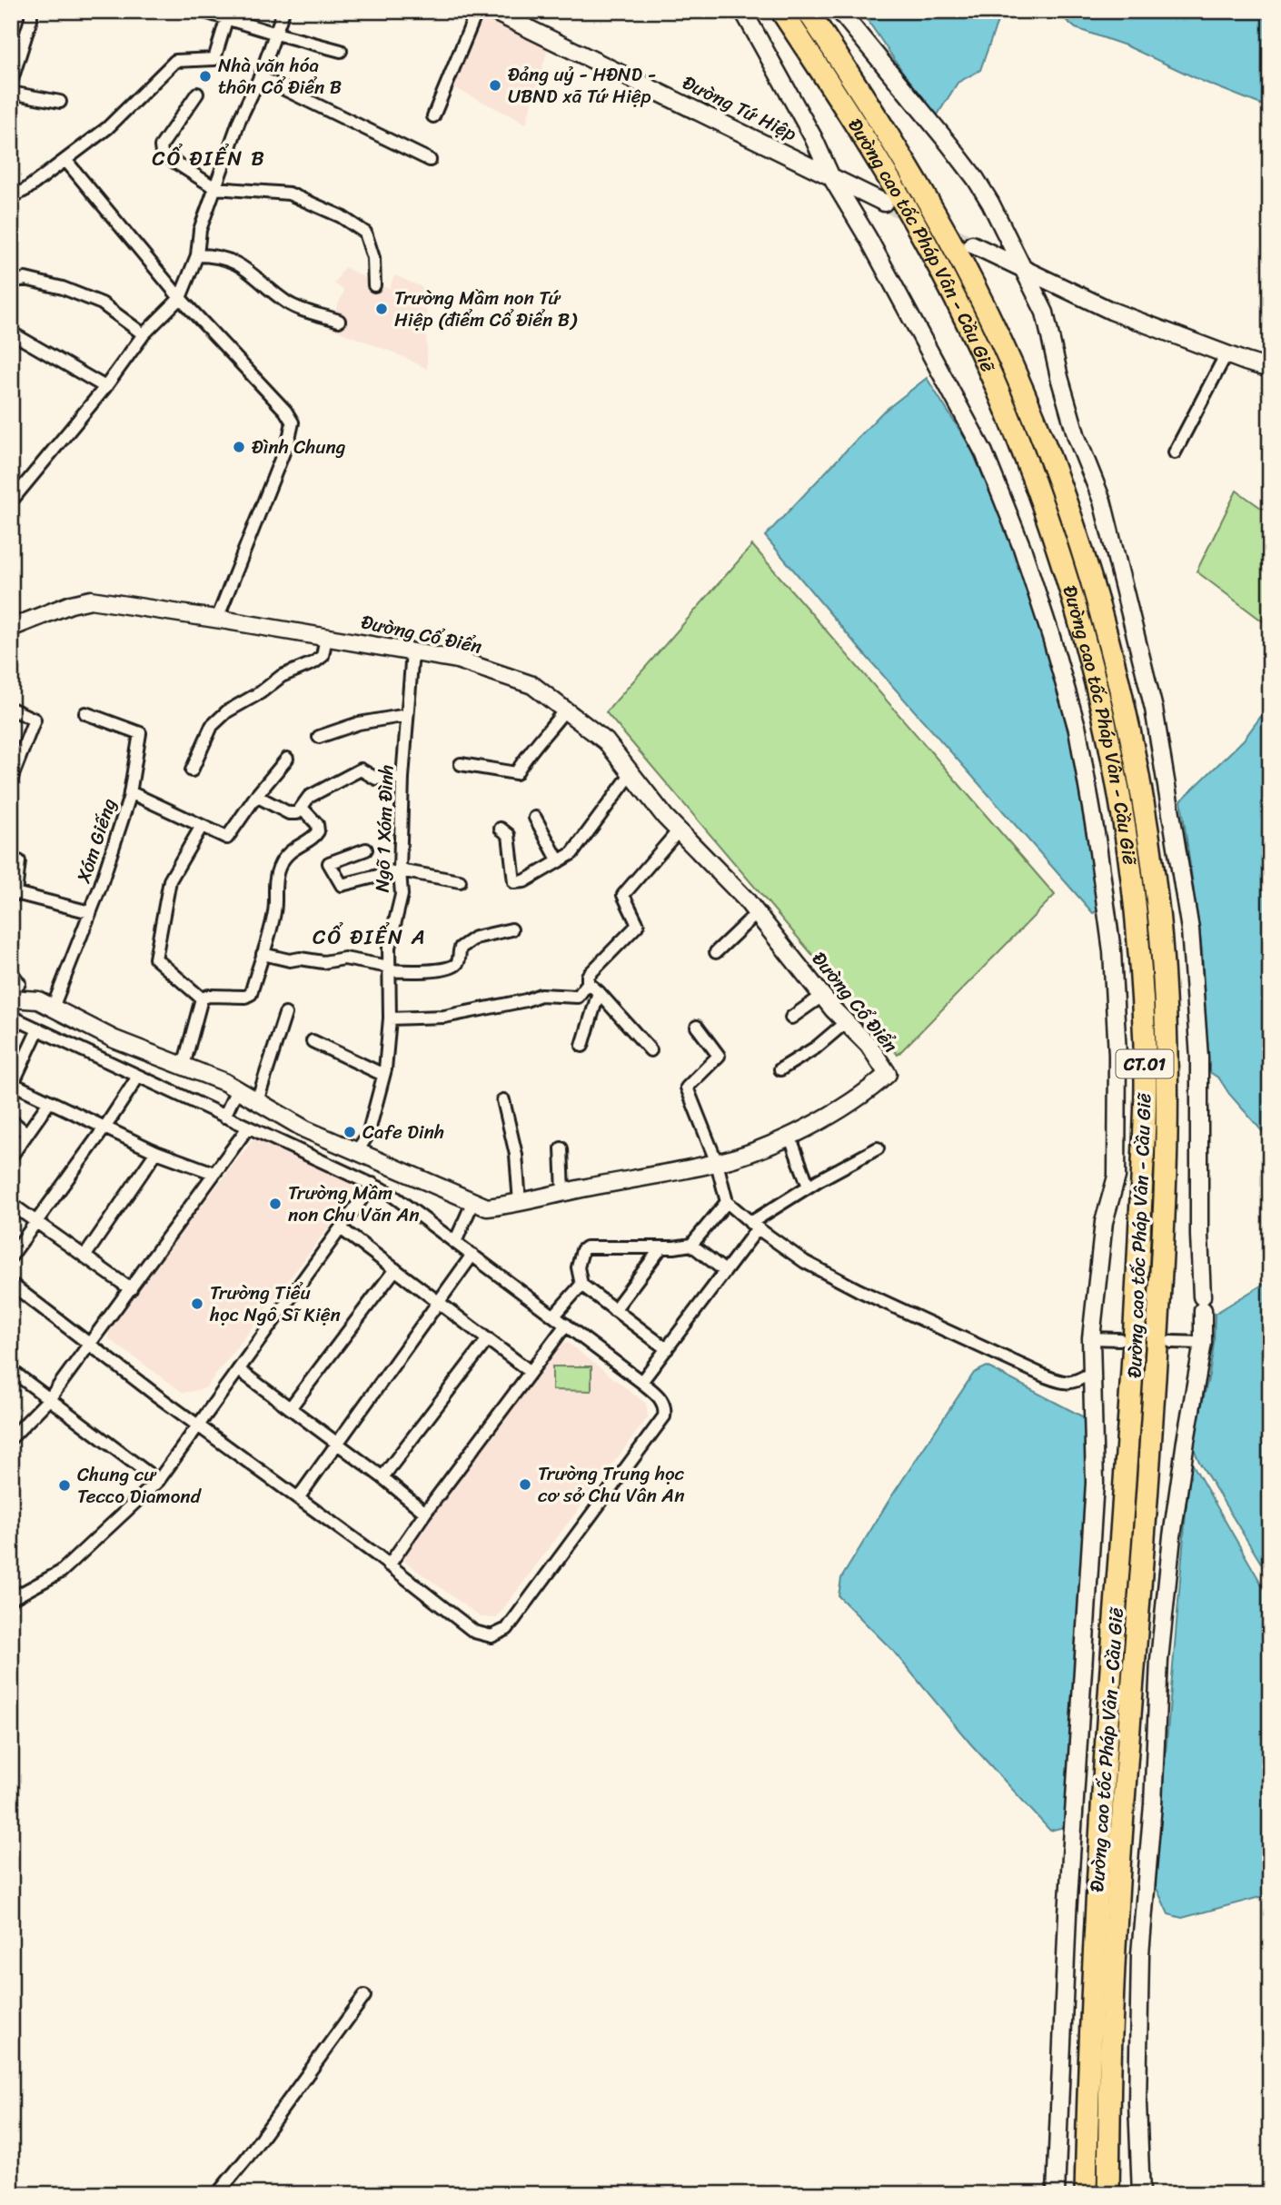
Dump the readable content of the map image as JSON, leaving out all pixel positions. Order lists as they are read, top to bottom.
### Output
{
  "streets": {
    "highway": ["Đường cao tốc Pháp Vân - Cầu Giẽ", "CT.01"],
    "street": [
      "Đường Tứ Hiệp",
      "Đường Cổ Điển",
      "Ngõ 1 Xóm Đình",
      "Xóm Giếng"
    ]
  },
  "crossings": [
    ["Đường Cổ Điển", "Ngõ 1 Xóm Đình"],
    ["Đường Cổ Điển", "Xóm Giếng"]
  ],
  "districts": ["CỔ ĐIỂN B", "CỔ ĐIỂN A"],
  "places": [
    "Nhà văn hóa thôn Cổ Điển B",
    "Đảng uỷ - HĐND - UBND xã Tứ Hiệp",
    "Trường Mầm non Tứ Hiệp (điểm Cổ Điển B)",
    "Đình Chung",
    "Cafe Dinh",
    "Trường Mầm non Chu Văn An",
    "Trường Tiểu học Ngô Sĩ Kiện",
    "Trường Trung học cơ sở Chu Vân An",
    "Chung cư Tecco Diamond"
  ]
}
